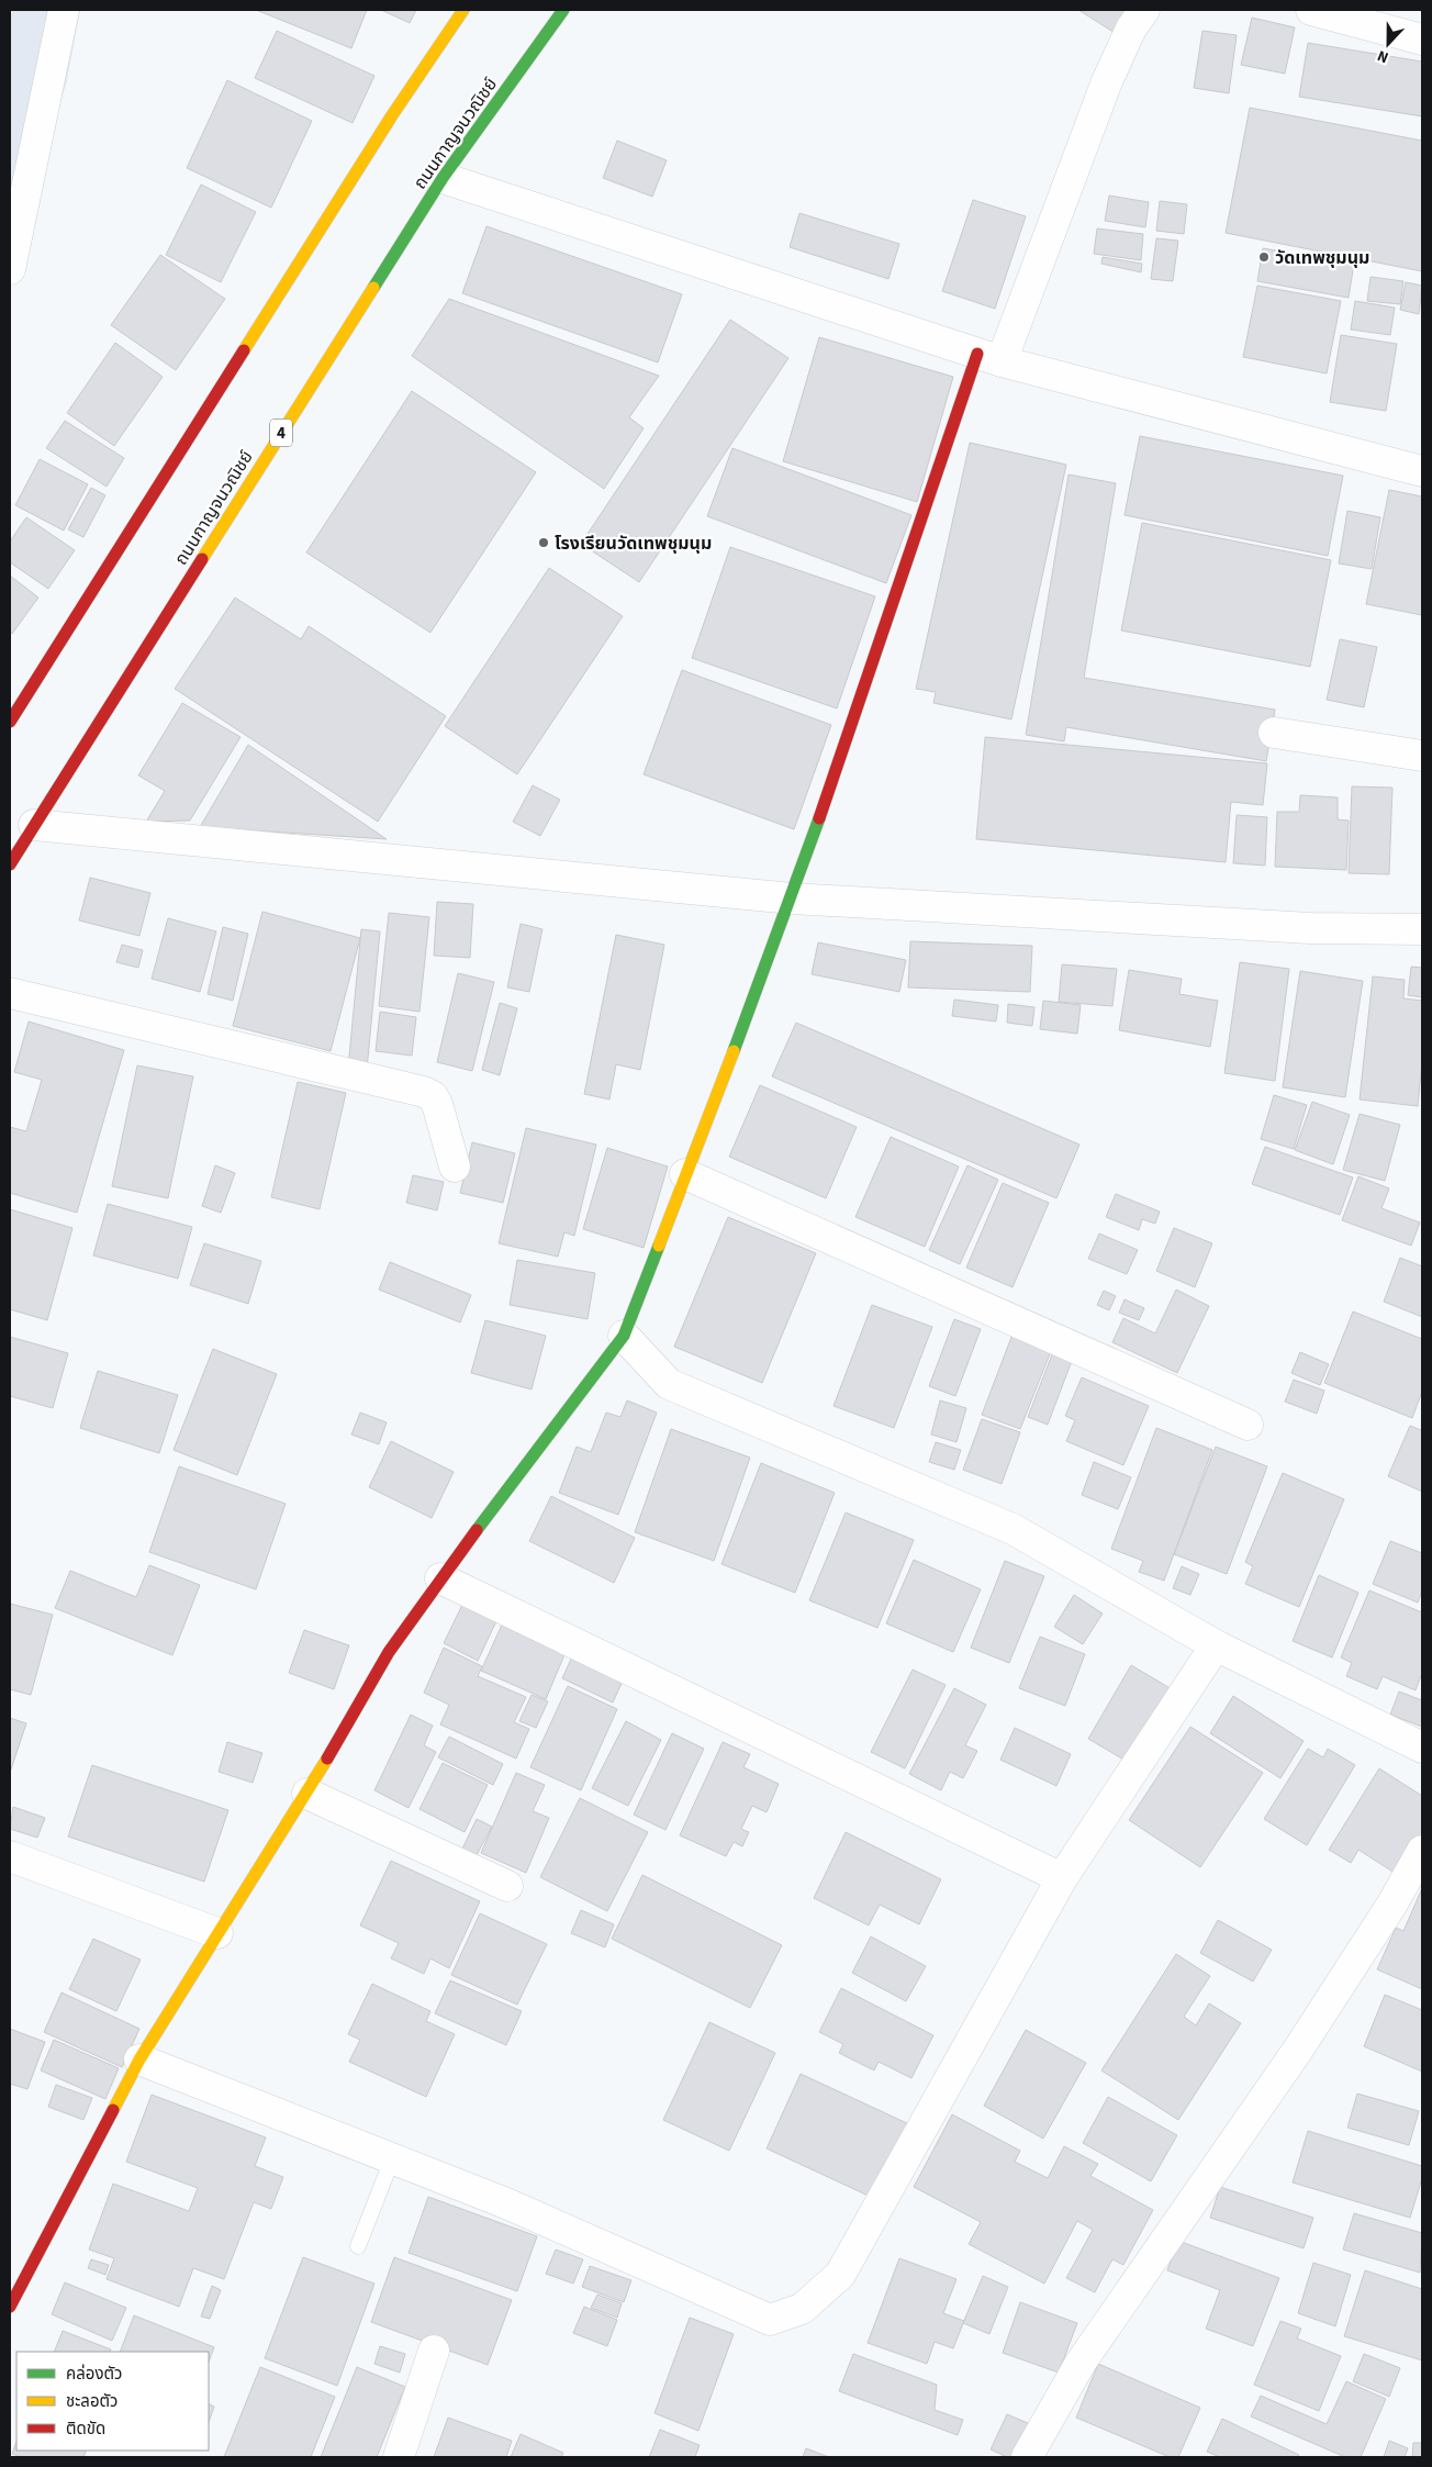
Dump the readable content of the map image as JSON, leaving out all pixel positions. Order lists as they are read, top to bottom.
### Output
{
  "streets": {
    "main road": ["ถนนกาญจนวณิชย์", "4"]
  },
  "places": ["วัดเทพชุมนุม", "โรงเรียนวัดเทพชุมนุม"],
  "legend": ["คล่องตัว", "ชะลอตัว", "ติดขัด"],
  "north": "bottom"
}
